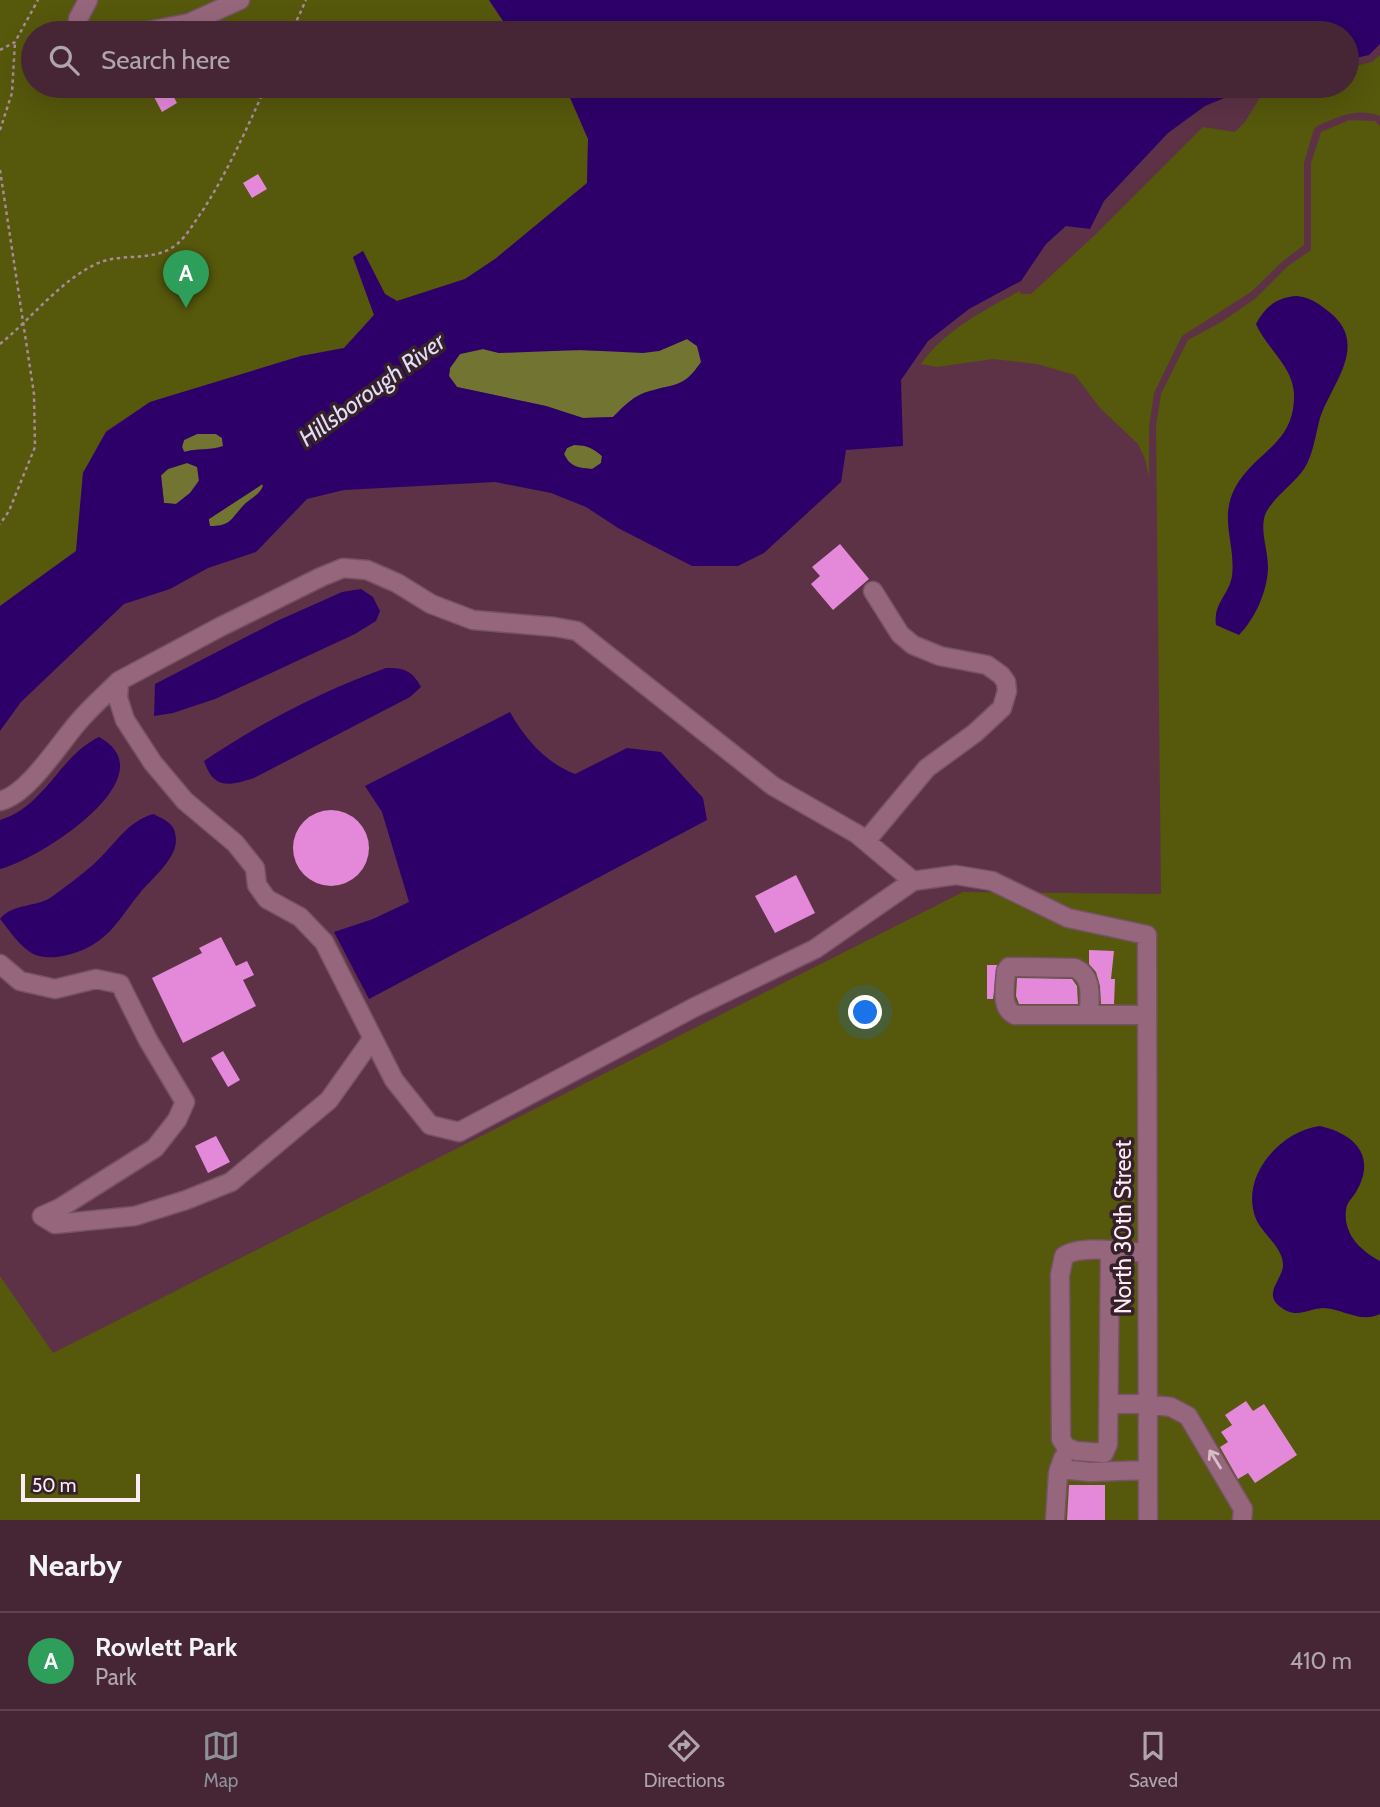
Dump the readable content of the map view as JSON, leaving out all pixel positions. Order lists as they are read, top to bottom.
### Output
{
  "streets": {
    "street": ["North 30th Street"]
  },
  "water": ["Hillsborough River"],
  "scale_bar": "50 m",
  "page": {
    "search": "Search here",
    "pins": "A",
    "scale": "50 m",
    "heading": "Nearby",
    "list": [
      {
        "mark": "A",
        "name": "Rowlett Park",
        "note": "Park",
        "value": "410 m"
      }
    ],
    "nav": ["Map", "Directions", "Saved"]
  }
}
